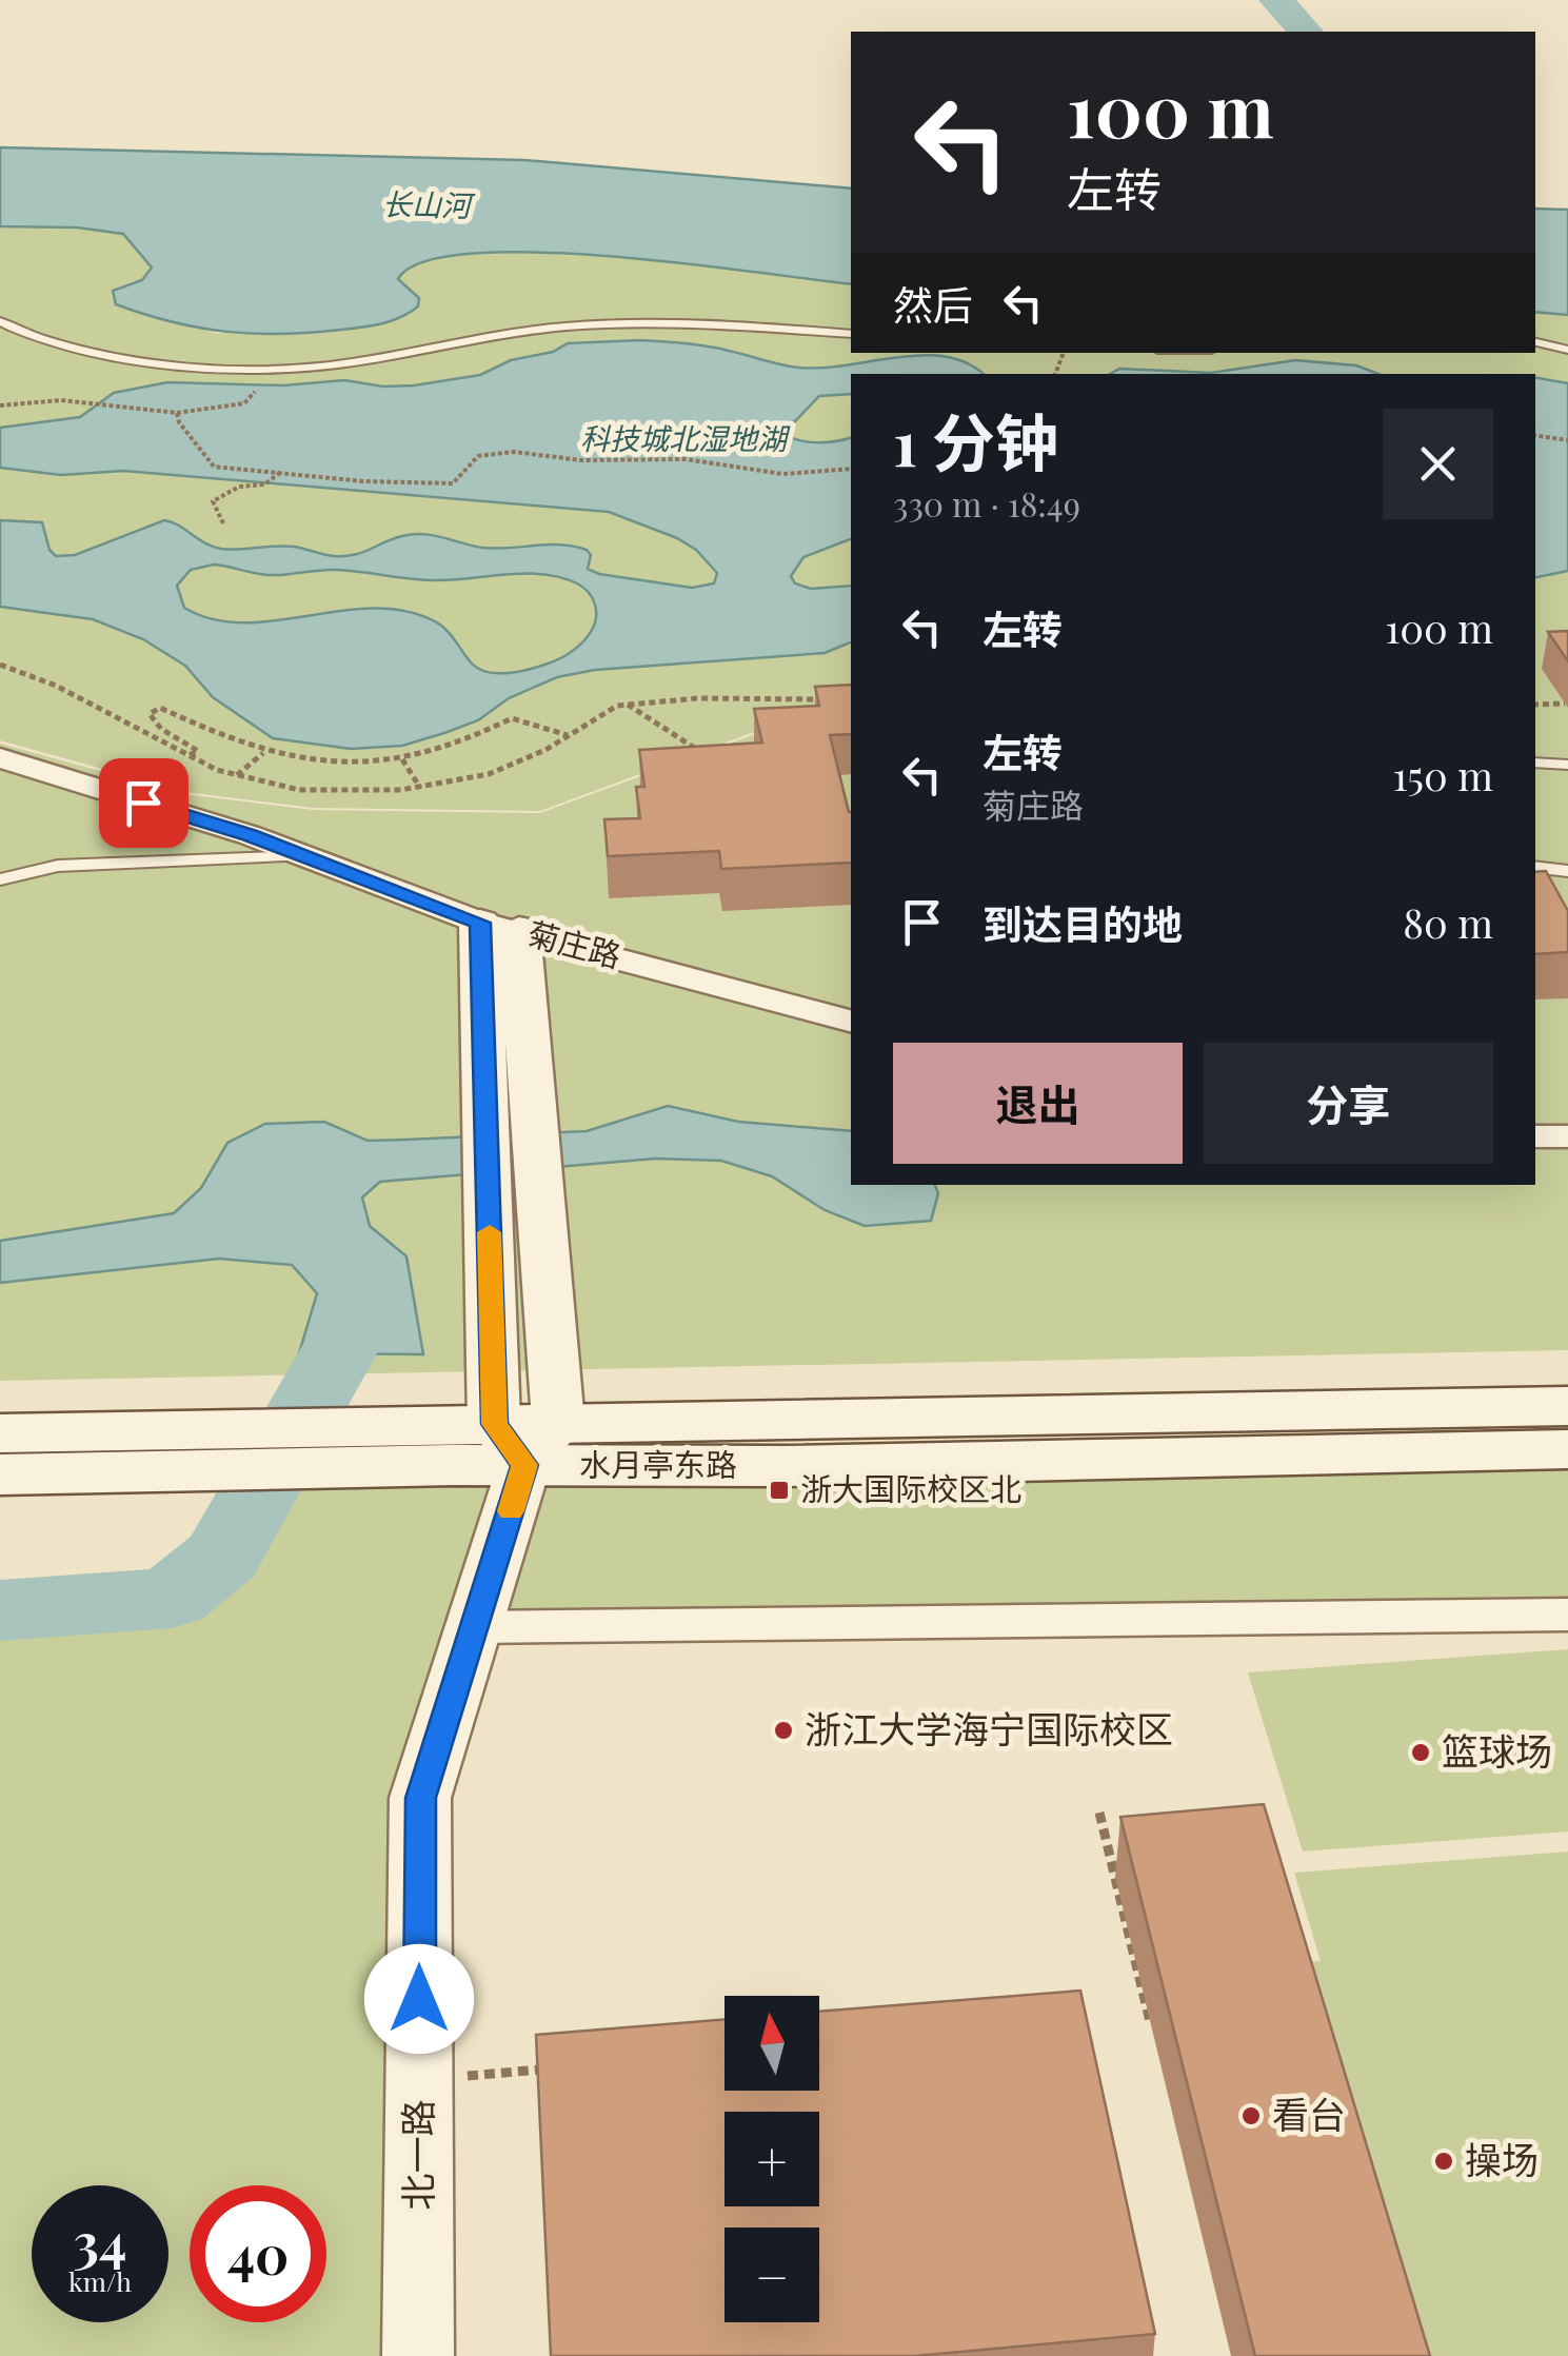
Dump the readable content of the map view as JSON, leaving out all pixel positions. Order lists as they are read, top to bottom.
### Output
{
  "streets": {
    "main road": ["水月亭东路"],
    "street": ["菊庄路", "北一路"]
  },
  "crossings": [
    ["水月亭东路", "北一路"]
  ],
  "water": ["长山河", "科技城北湿地湖"],
  "places": {
    "transit": ["浙大国际校区北"],
    "other": [
      "浙江大学海宁国际校区",
      "篮球场",
      "看台",
      "操场"
    ]
  },
  "north": "top",
  "page": {
    "turn": ["100 m", "左转"],
    "then": "然后",
    "heading": ["1 分钟", "330 m · 18:49"],
    "list": [
      {
        "name": "左转",
        "value": "100 m"
      },
      {
        "name": "左转",
        "note": "菊庄路",
        "value": "150 m"
      },
      {
        "name": "到达目的地",
        "value": "80 m"
      }
    ],
    "buttons": ["退出", "分享"],
    "map_buttons": ["+", "−"],
    "speed": "34 km/h",
    "limit": "40"
  }
}
